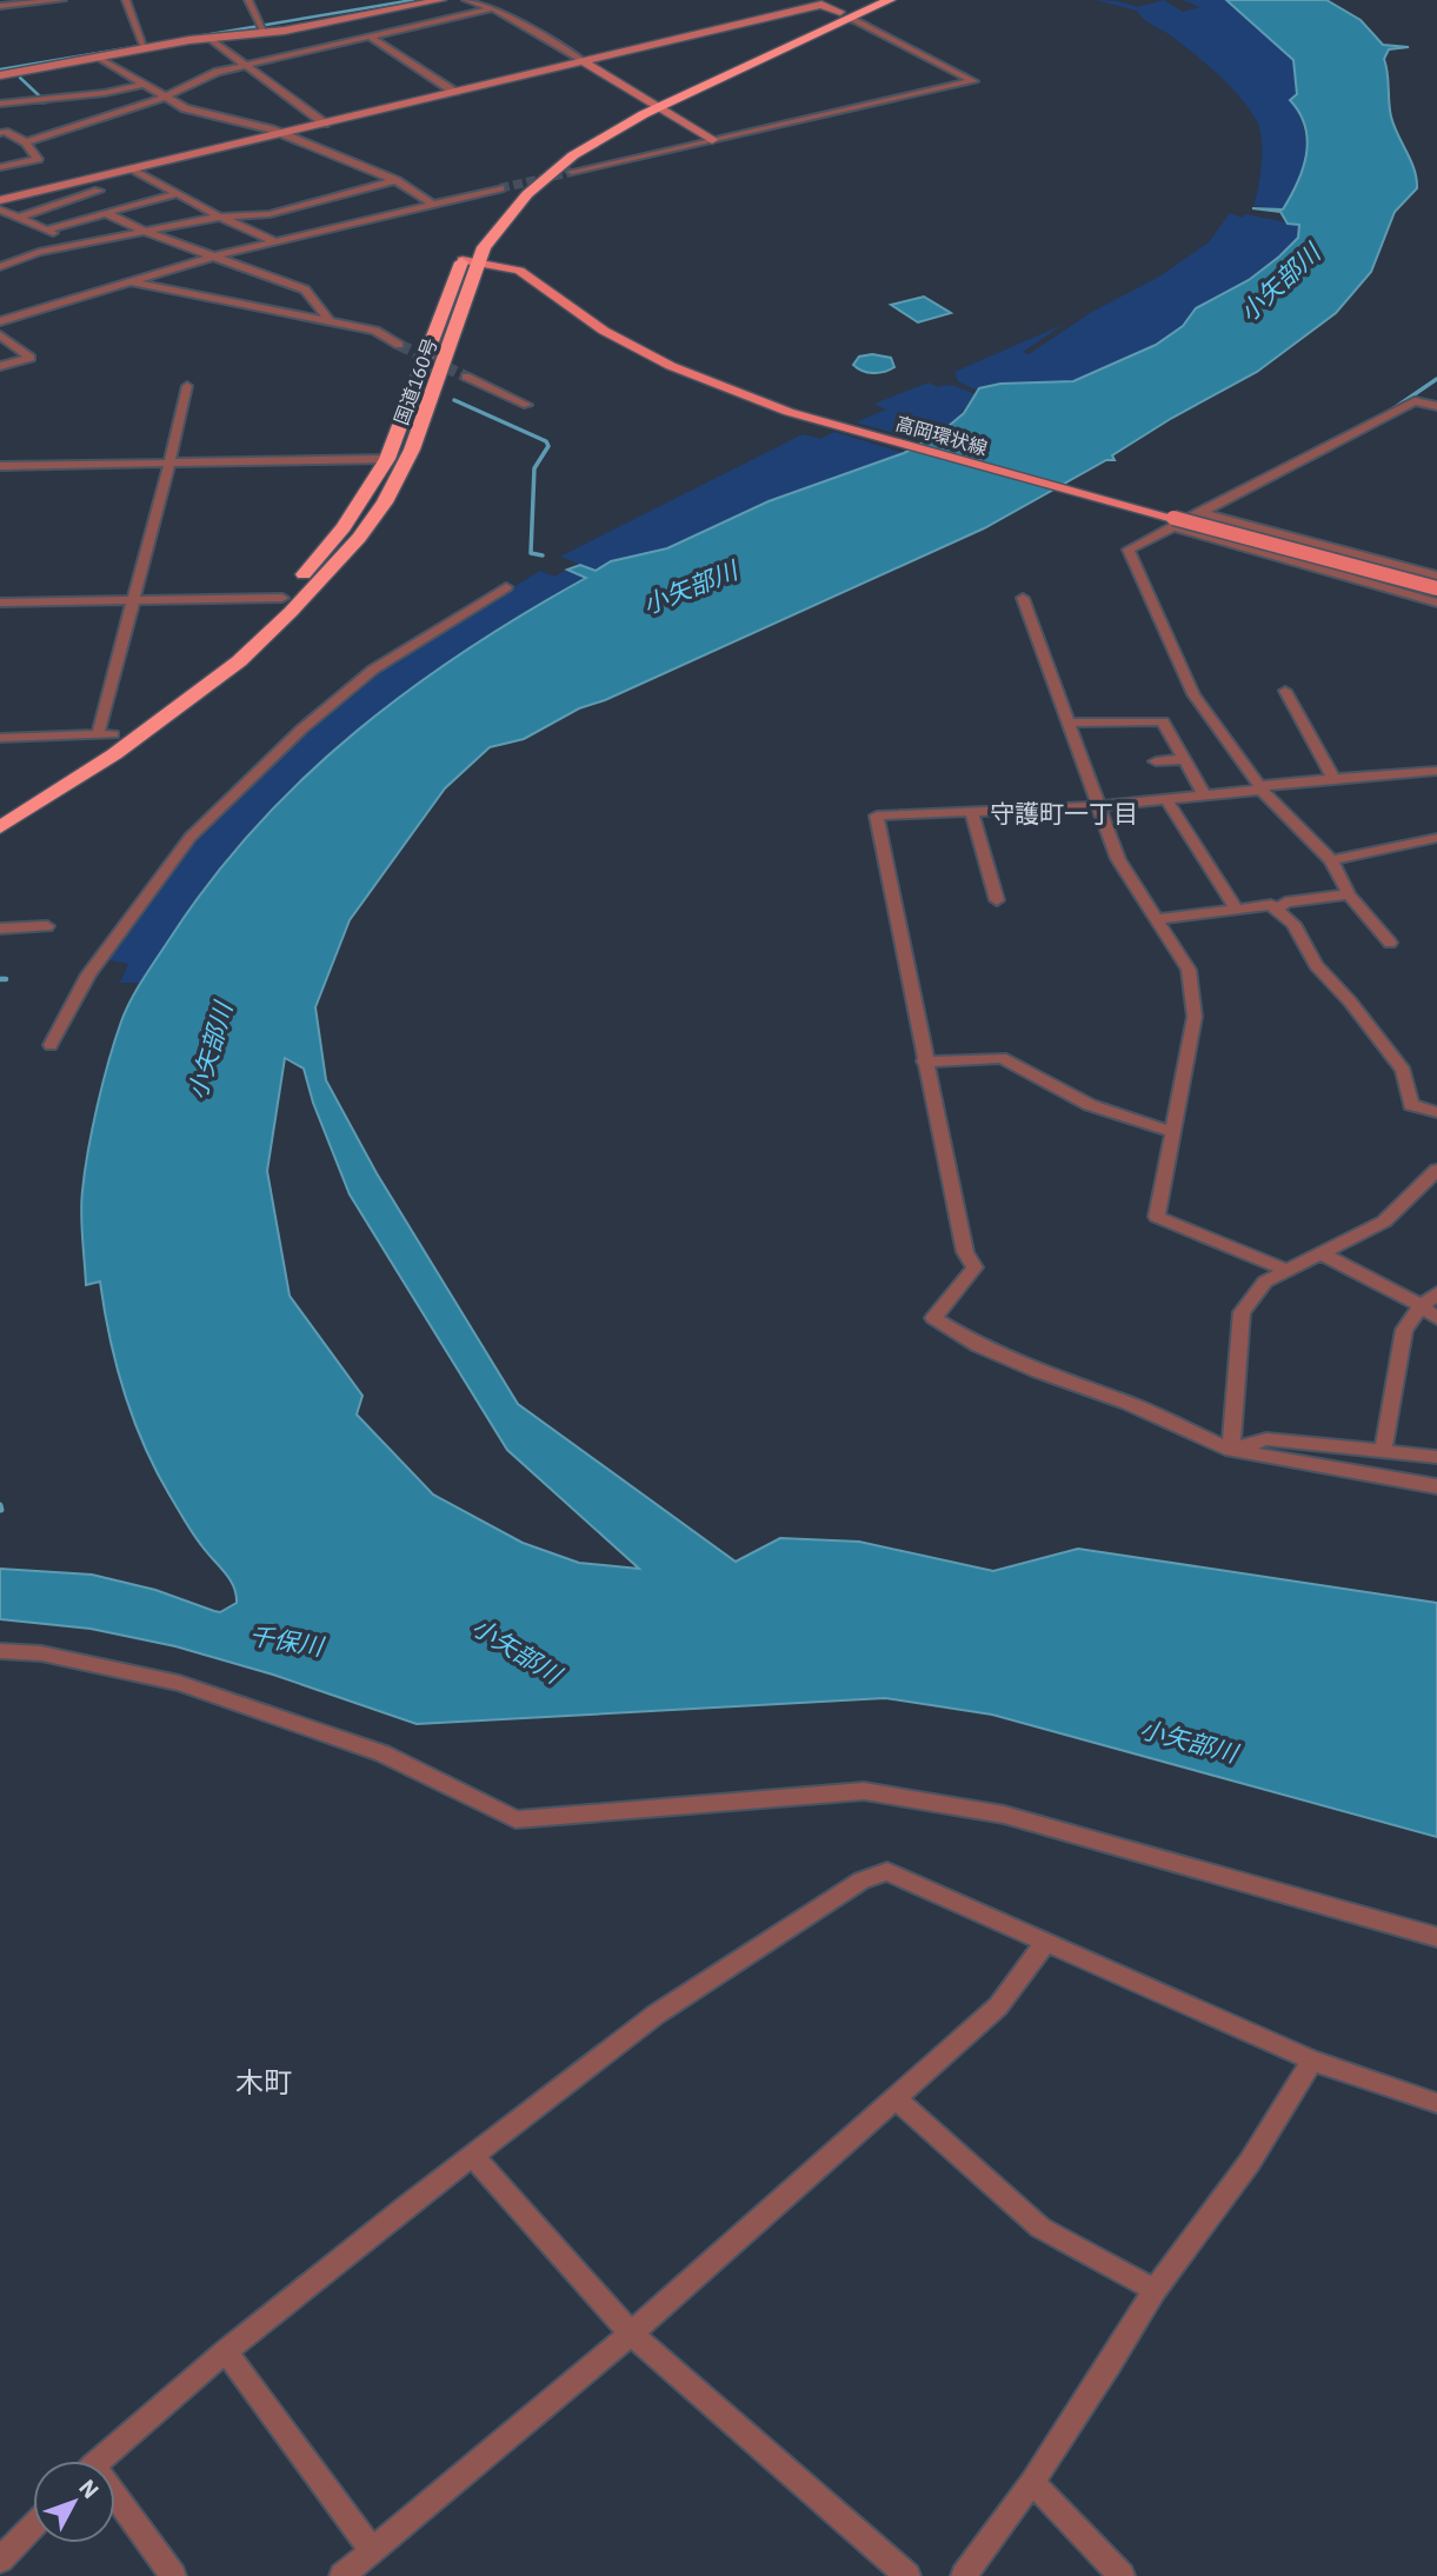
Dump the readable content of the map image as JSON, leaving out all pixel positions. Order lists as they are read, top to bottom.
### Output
{
  "streets": {
    "highway": ["国道160号"],
    "main road": ["高岡環状線"]
  },
  "crossings": [
    ["国道160号", "高岡環状線"]
  ],
  "districts": ["守護町一丁目", "木町"],
  "water": ["小矢部川", "千保川"],
  "north": "top right"
}
